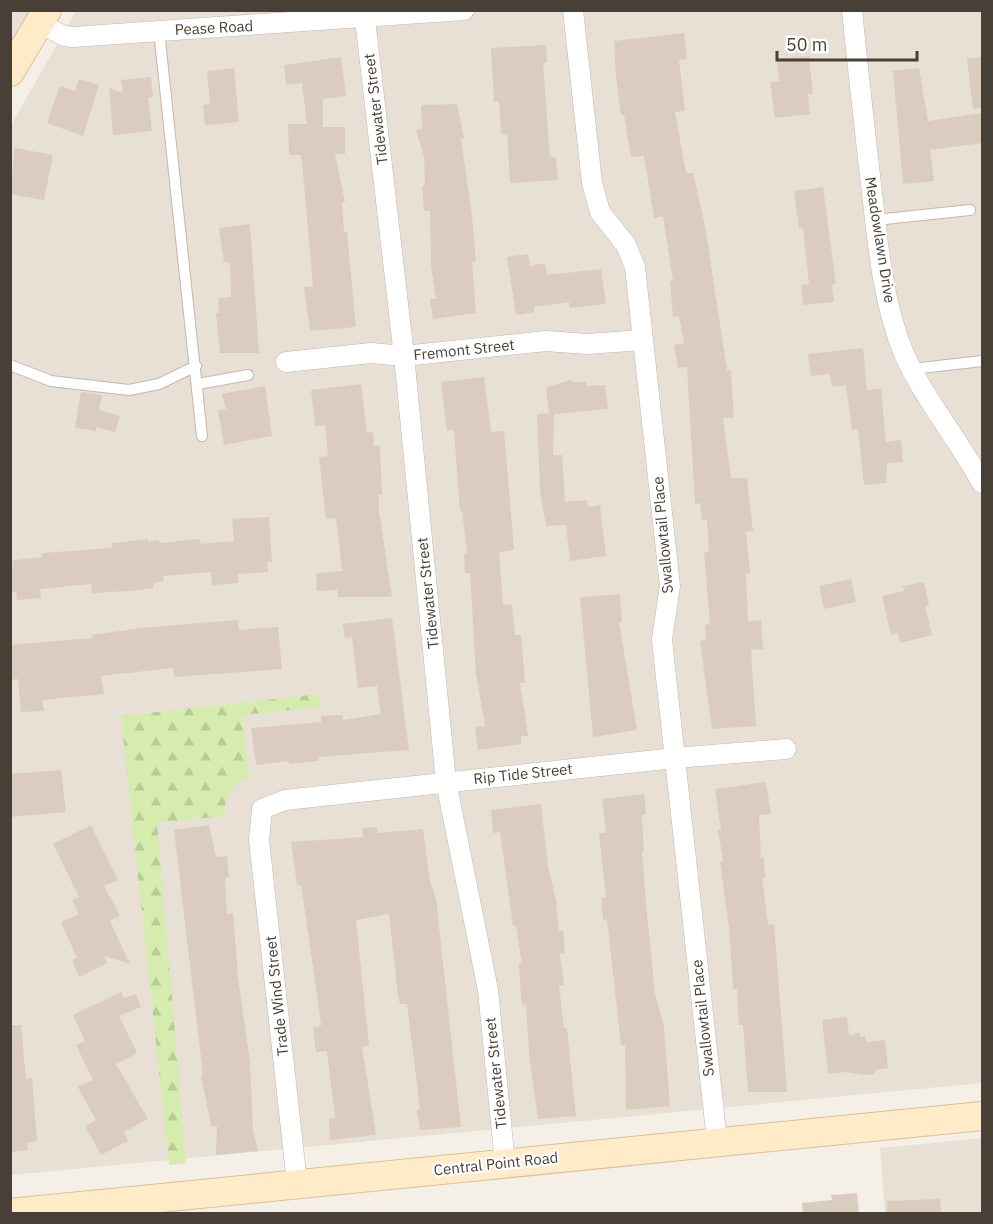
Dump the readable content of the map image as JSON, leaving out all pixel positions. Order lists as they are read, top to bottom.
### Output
{
  "streets": {
    "street": [
      "Pease Road",
      "Tidewater Street",
      "Meadowlawn Drive",
      "Fremont Street",
      "Swallowtail Place",
      "Rip Tide Street",
      "Trade Wind Street",
      "Central Point Road"
    ]
  },
  "crossings": [
    ["Pease Road", "Tidewater Street"],
    ["Tidewater Street", "Fremont Street"],
    ["Tidewater Street", "Rip Tide Street"],
    ["Tidewater Street", "Central Point Road"],
    ["Fremont Street", "Swallowtail Place"],
    ["Swallowtail Place", "Rip Tide Street"],
    ["Swallowtail Place", "Central Point Road"],
    ["Rip Tide Street", "Trade Wind Street"],
    ["Trade Wind Street", "Central Point Road"]
  ],
  "scale_bar": "50 m"
}
